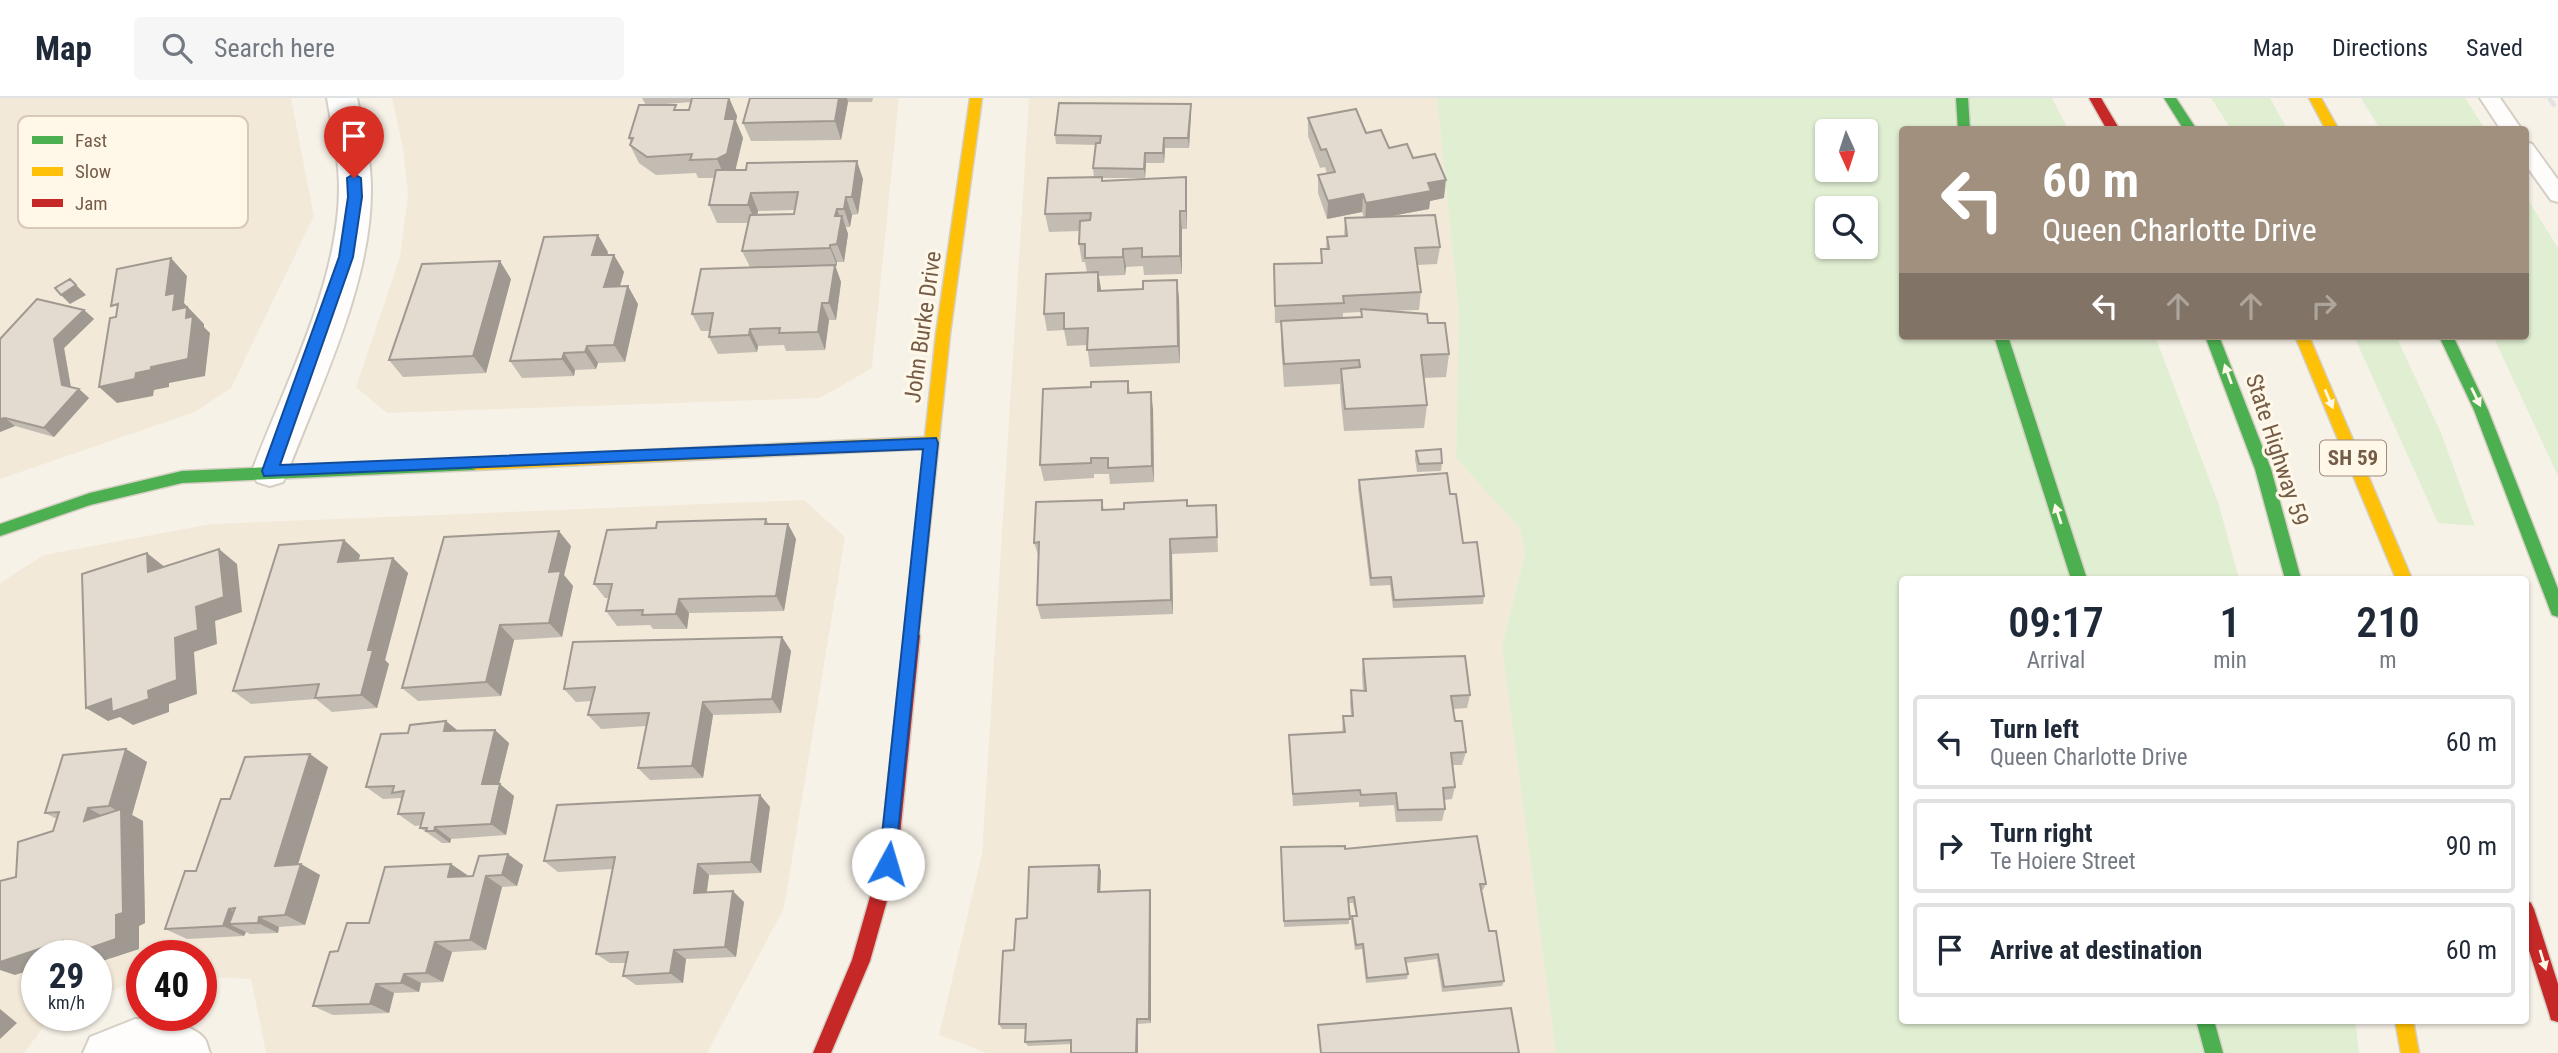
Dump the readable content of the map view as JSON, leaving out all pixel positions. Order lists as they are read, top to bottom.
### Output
{
  "streets": {
    "street": ["John Burke Drive", "State Highway 59", "SH 59"]
  },
  "legend": ["Fast", "Slow", "Jam"],
  "north": "bottom",
  "page": {
    "header": "Map",
    "search": "Search here",
    "nav": ["Map", "Directions", "Saved"],
    "turn": ["60 m", "Queen Charlotte Drive"],
    "eta": [
      "09:17",
      "Arrival",
      "1",
      "min",
      "210",
      "m"
    ],
    "list": [
      {
        "name": "Turn left",
        "note": "Queen Charlotte Drive",
        "value": "60 m"
      },
      {
        "name": "Turn right",
        "note": "Te Hoiere Street",
        "value": "90 m"
      },
      {
        "name": "Arrive at destination",
        "value": "60 m"
      }
    ],
    "speed": "29 km/h",
    "limit": "40"
  }
}
